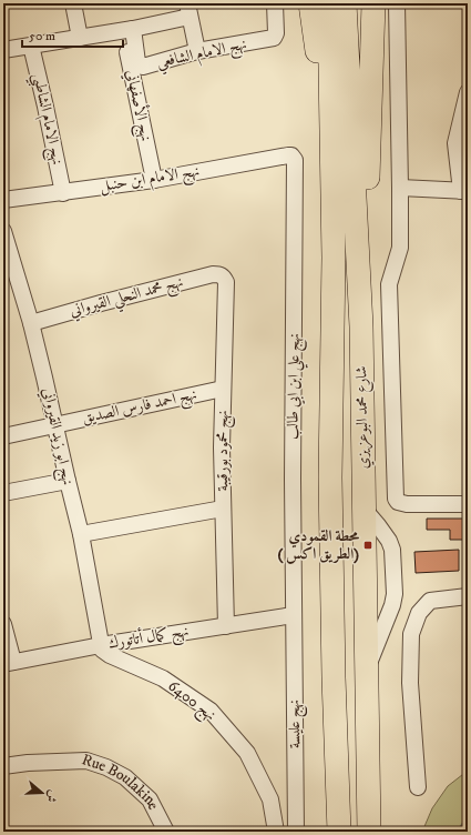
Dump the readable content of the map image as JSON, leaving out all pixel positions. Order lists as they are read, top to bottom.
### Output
{
  "streets": {
    "highway": ["شارع محمد البوعزيزي"],
    "street": [
      "نهج الامام الشافعي",
      "نهج الأصفهاني",
      "نهج الامام الشاطبي",
      "نهج الامام ابن حنبل",
      "نهج محمد النحلي القيرواني",
      "نهج علي ابن ابي طالب",
      "نهج احمد فارس الصديق",
      "نهج ابو زيد القيرواني",
      "نهج محمود بورقيبة",
      "نهج كمال أتاتورك",
      "نهج 6400",
      "نهج عليسة",
      "Rue Boulakine"
    ]
  },
  "crossings": [
    ["نهج الامام الشافعي", "نهج الأصفهاني"],
    ["نهج الأصفهاني", "نهج الامام ابن حنبل"],
    ["نهج الامام الشاطبي", "نهج الامام ابن حنبل"],
    ["نهج الامام ابن حنبل", "نهج علي ابن ابي طالب"],
    ["نهج محمد النحلي القيرواني", "نهج ابو زيد القيرواني"],
    ["نهج محمد النحلي القيرواني", "نهج محمود بورقيبة"],
    ["نهج علي ابن ابي طالب", "نهج كمال أتاتورك"],
    ["نهج علي ابن ابي طالب", "نهج عليسة"],
    ["نهج احمد فارس الصديق", "نهج ابو زيد القيرواني"],
    ["نهج احمد فارس الصديق", "نهج محمود بورقيبة"],
    ["نهج ابو زيد القيرواني", "نهج كمال أتاتورك"],
    ["نهج ابو زيد القيرواني", "نهج 6400"],
    ["نهج محمود بورقيبة", "نهج كمال أتاتورك"],
    ["نهج كمال أتاتورك", "نهج 6400"],
    ["نهج كمال أتاتورك", "نهج عليسة"]
  ],
  "places": {
    "transit": ["محطة القمودي ( الطريق اكس)"]
  },
  "scale_bar": "50 m",
  "north": "right"
}
